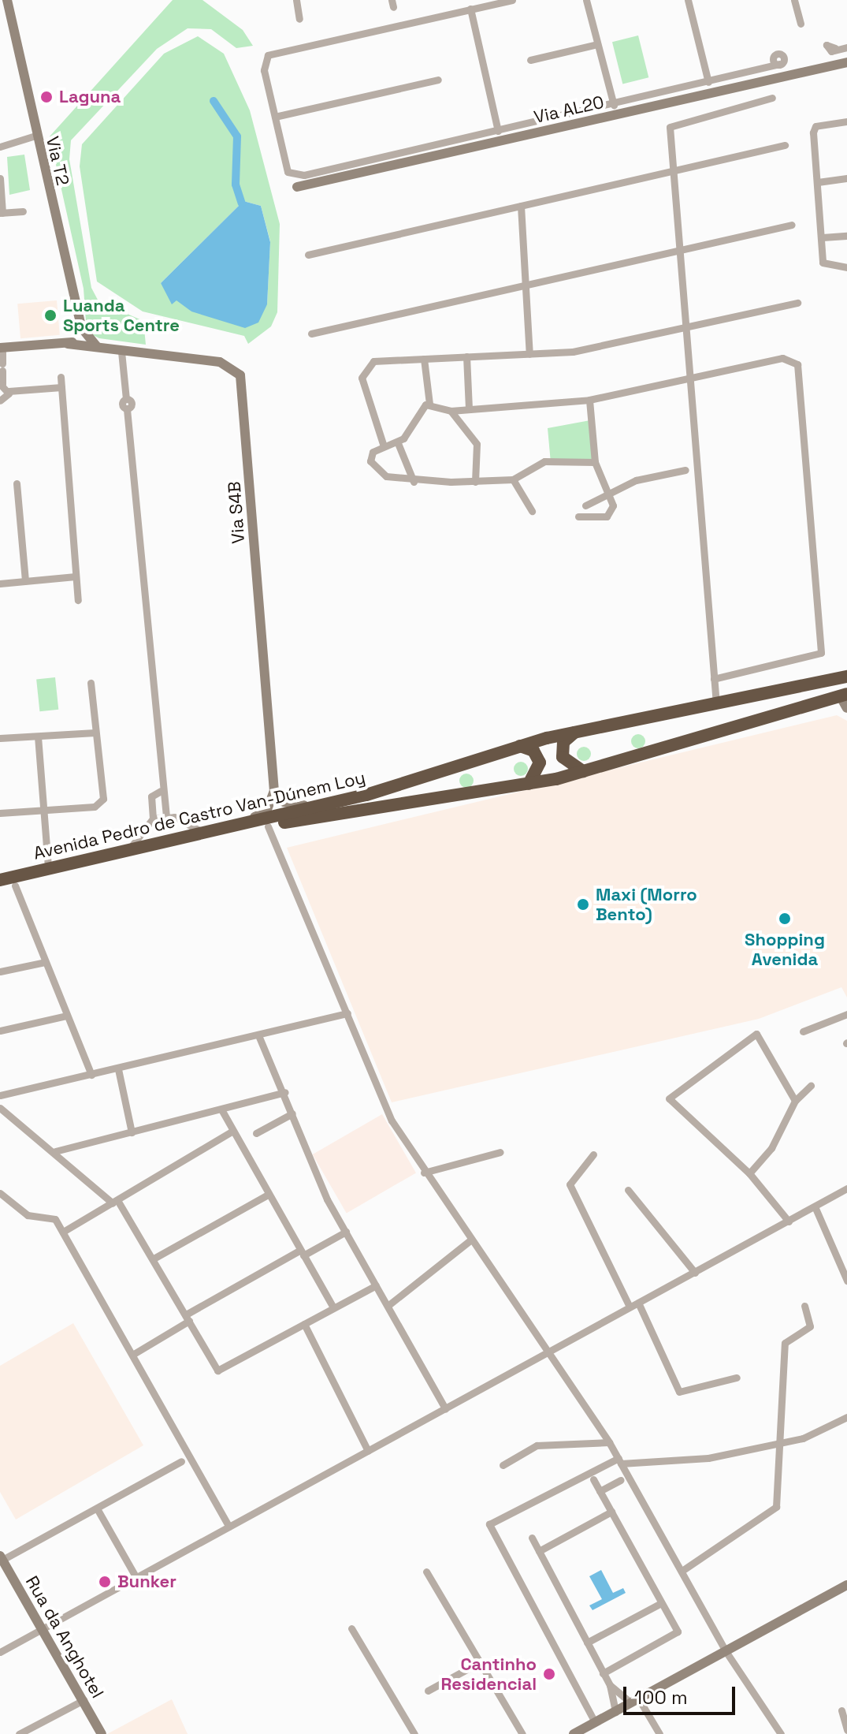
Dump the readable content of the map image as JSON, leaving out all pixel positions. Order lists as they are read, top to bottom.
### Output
{
  "streets": {
    "highway": ["Avenida Pedro de Castro Van-Dúnem Loy"],
    "street": [
      "Via AL20",
      "Via T2",
      "Via S4B",
      "Rua da Anghotel"
    ]
  },
  "places": [
    "Laguna",
    "Luanda Sports Centre",
    "Maxi (Morro Bento)",
    "Shopping Avenida",
    "Bunker",
    "Cantinho Residencial"
  ],
  "scale_bar": "100 m"
}
